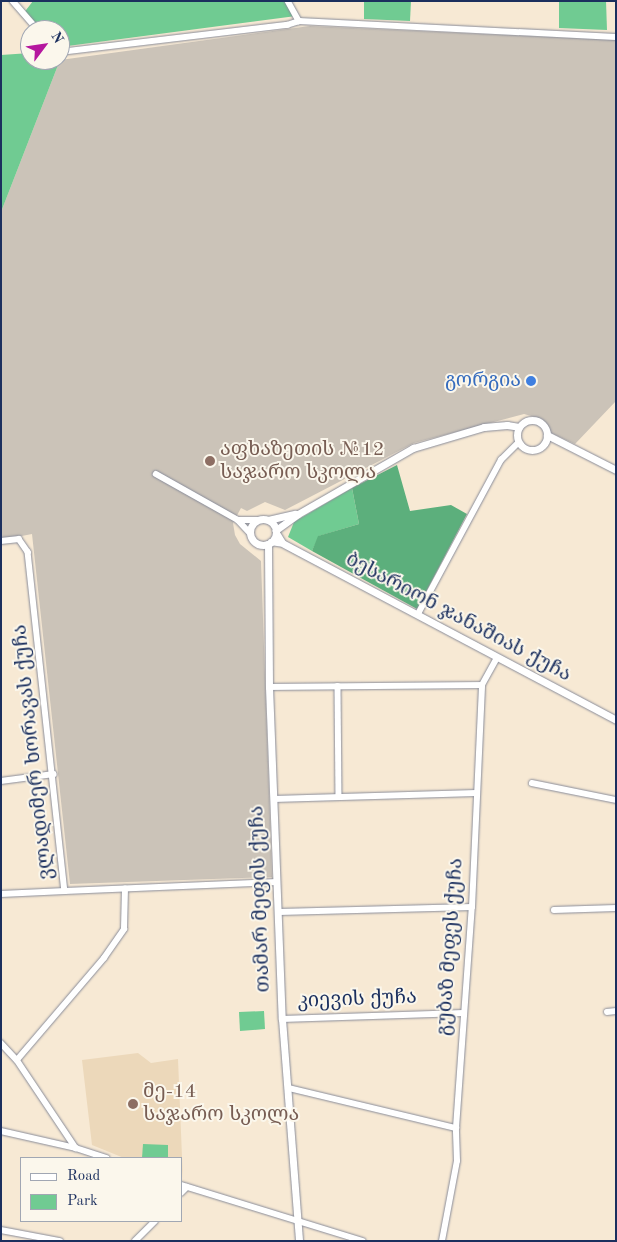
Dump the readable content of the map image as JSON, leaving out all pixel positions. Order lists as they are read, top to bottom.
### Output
{
  "streets": {
    "street": [
      "ბესარიონ ჯანაშიას ქუჩა",
      "ვლადიმერ ხორავას ქუჩა",
      "თამარ მეფის ქუჩა",
      "გუბაზ მეფეს ქუჩა",
      "კიევის ქუჩა"
    ]
  },
  "crossings": [
    ["ბესარიონ ჯანაშიას ქუჩა", "გუბაზ მეფეს ქუჩა"],
    ["ვლადიმერ ხორავას ქუჩა", "თამარ მეფის ქუჩა"],
    ["თამარ მეფის ქუჩა", "კიევის ქუჩა"],
    ["გუბაზ მეფეს ქუჩა", "კიევის ქუჩა"]
  ],
  "places": ["გორგია", "აფხაზეთის №12 საჯარო სკოლა", "მე-14 საჯარო სკოლა"],
  "legend": ["Road", "Park"],
  "north": "top right"
}
